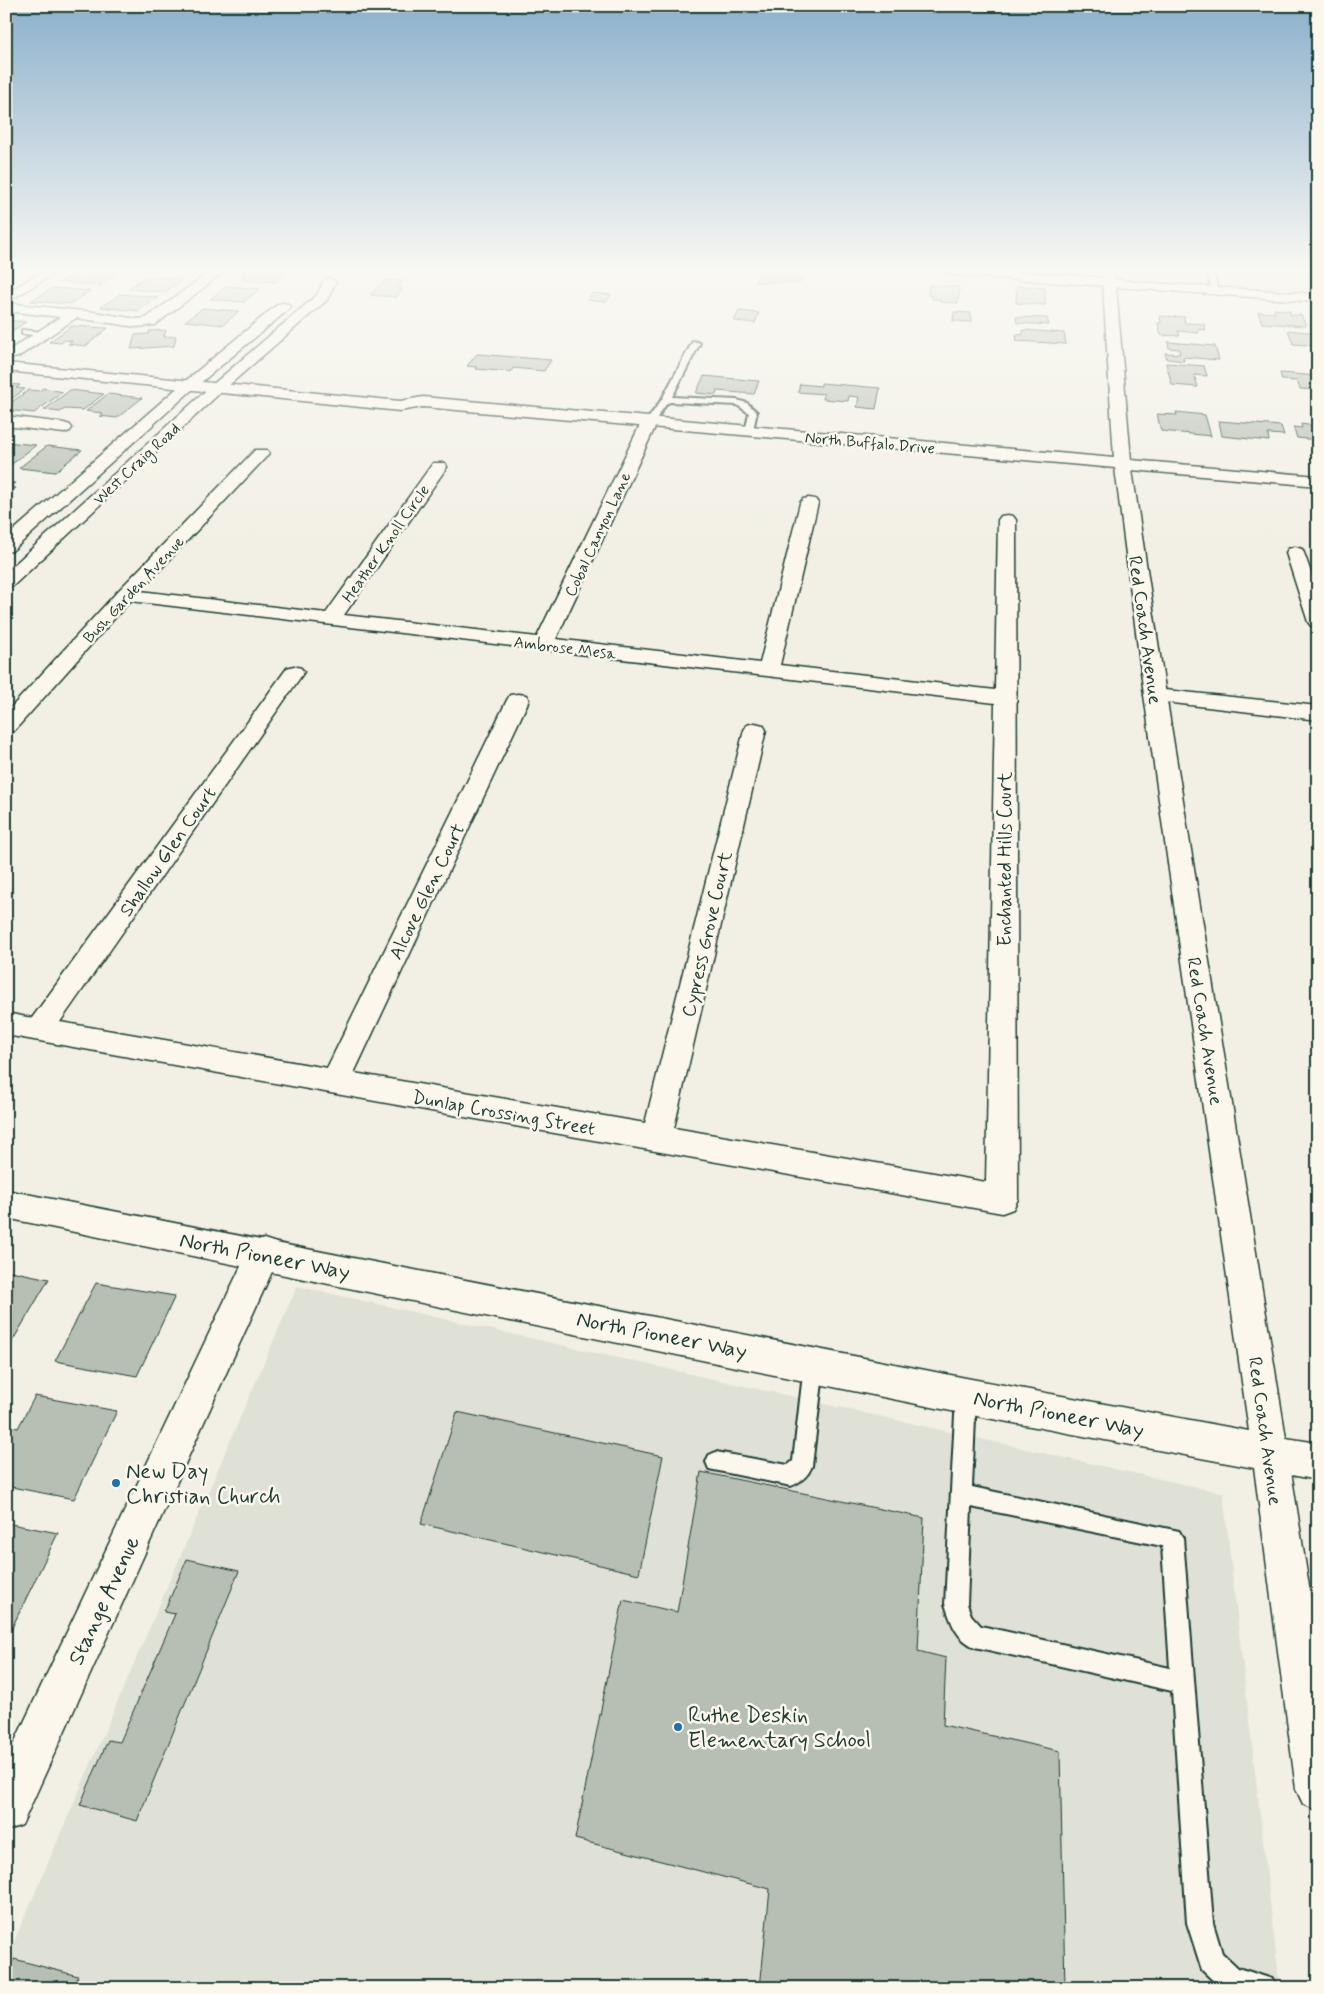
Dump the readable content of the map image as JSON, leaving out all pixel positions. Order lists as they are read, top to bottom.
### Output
{
  "streets": {
    "street": [
      "North Buffalo Drive",
      "West Craig Road",
      "Cobal Canyon Lane",
      "Heather Knoll Circle",
      "Bush Garden Avenue",
      "Red Coach Avenue",
      "Ambrose Mesa",
      "Shallow Glen Court",
      "Enchanted Hills Court",
      "Alcove Glen Court",
      "Cypress Grove Court",
      "Dunlap Crossing Street",
      "North Pioneer Way",
      "Stange Avenue"
    ]
  },
  "crossings": [
    ["North Buffalo Drive", "West Craig Road"],
    ["North Buffalo Drive", "Cobal Canyon Lane"],
    ["North Buffalo Drive", "Red Coach Avenue"],
    ["Cobal Canyon Lane", "Ambrose Mesa"],
    ["Heather Knoll Circle", "Ambrose Mesa"],
    ["Bush Garden Avenue", "Ambrose Mesa"],
    ["Red Coach Avenue", "North Pioneer Way"],
    ["Ambrose Mesa", "Enchanted Hills Court"],
    ["Shallow Glen Court", "Dunlap Crossing Street"],
    ["Enchanted Hills Court", "Dunlap Crossing Street"],
    ["Alcove Glen Court", "Dunlap Crossing Street"],
    ["Cypress Grove Court", "Dunlap Crossing Street"],
    ["North Pioneer Way", "Stange Avenue"]
  ],
  "places": ["New Day Christian Church", "Ruthe Deskin Elementary School"]
}
